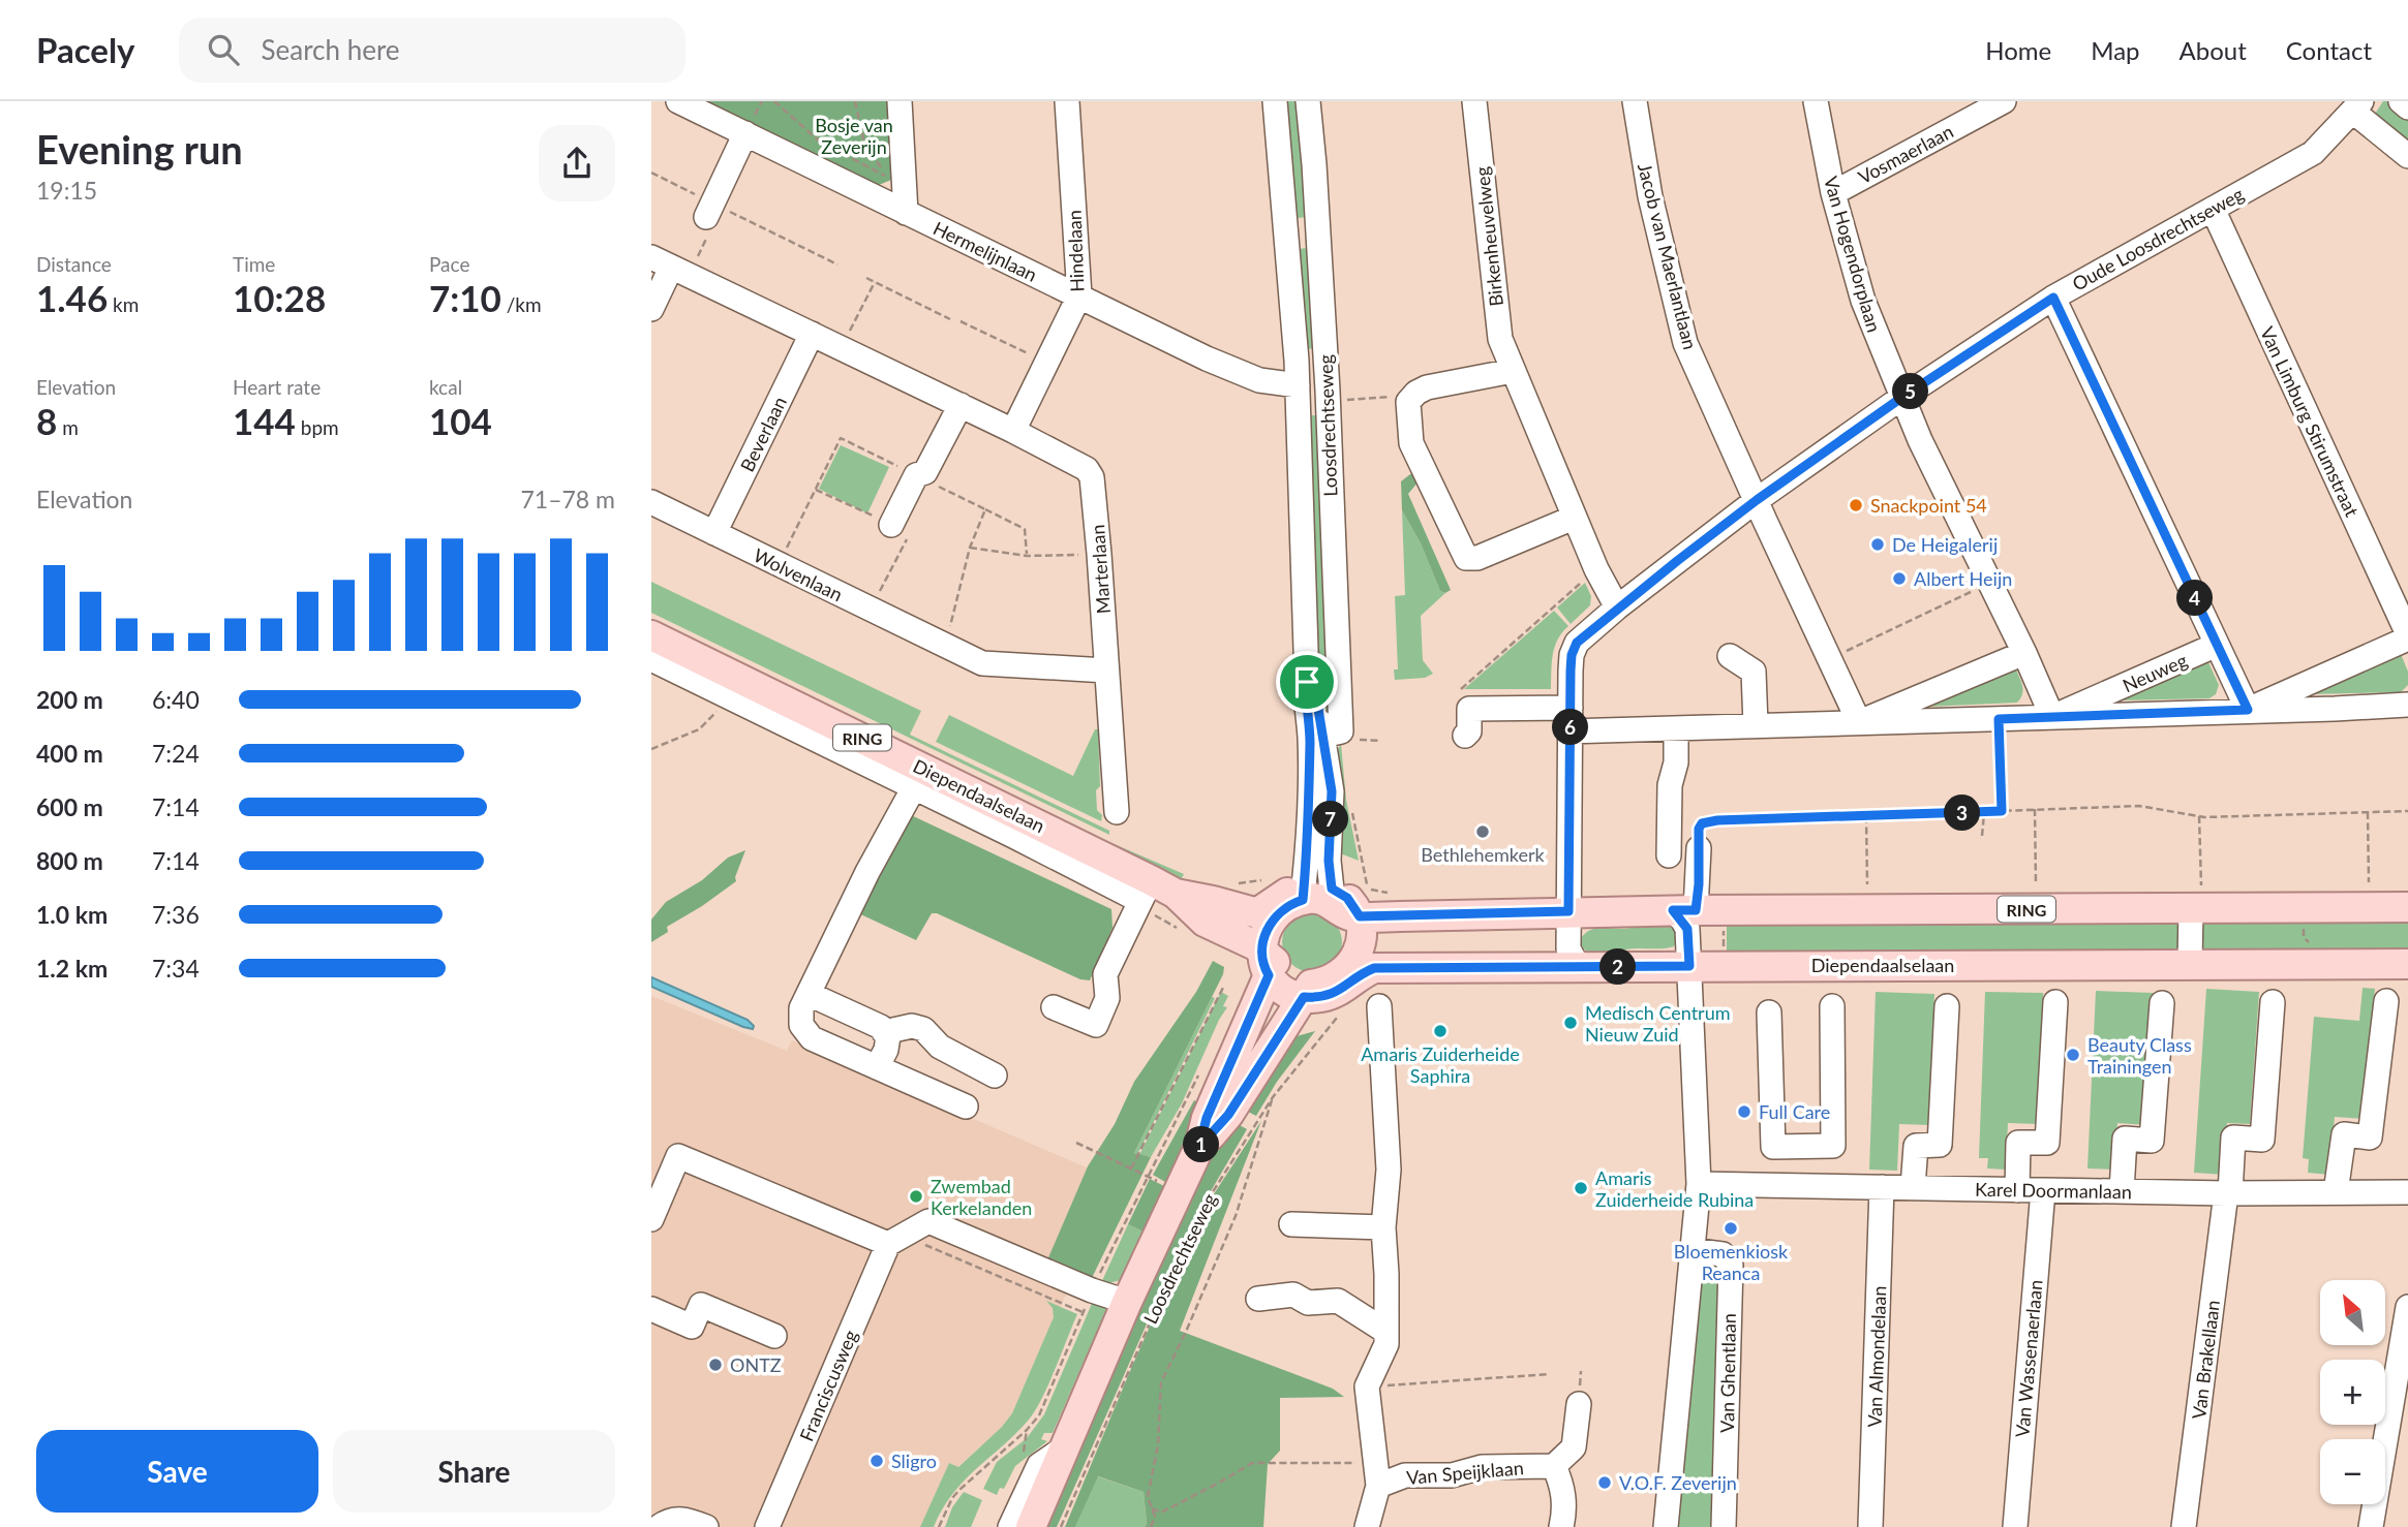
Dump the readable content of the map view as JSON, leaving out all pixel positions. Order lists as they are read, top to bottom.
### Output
{
  "streets": {
    "main road": ["Loosdrechtseweg", "RING", "Diependaalselaan"],
    "street": [
      "Vosmaerlaan",
      "Birkenheuvelweg",
      "Oude Loosdrechtseweg",
      "Hermelijnlaan",
      "Hindelaan",
      "Van Hogendorplaan",
      "Jacob van Maerlantlaan",
      "Van Limburg Stirumstraat",
      "Beverlaan",
      "Marterlaan",
      "Wolvenlaan",
      "Neuweg",
      "Karel Doormanlaan",
      "Van Almondelaan",
      "Van Wassenaerlaan",
      "Van Brakellaan",
      "Van Ghentlaan",
      "Franciscusweg",
      "Van Speijklaan"
    ]
  },
  "crossings": [
    ["Vosmaerlaan", "Van Hogendorplaan"],
    ["Birkenheuvelweg", "Oude Loosdrechtseweg"],
    ["Oude Loosdrechtseweg", "Van Hogendorplaan"],
    ["Oude Loosdrechtseweg", "Jacob van Maerlantlaan"],
    ["Oude Loosdrechtseweg", "Van Limburg Stirumstraat"],
    ["Oude Loosdrechtseweg", "Neuweg"],
    ["Oude Loosdrechtseweg", "RING"],
    ["Oude Loosdrechtseweg", "Diependaalselaan"],
    ["Hermelijnlaan", "Hindelaan"],
    ["Hermelijnlaan", "Loosdrechtseweg"],
    ["Hindelaan", "Marterlaan"],
    ["Van Hogendorplaan", "Neuweg"],
    ["Jacob van Maerlantlaan", "Neuweg"],
    ["Van Limburg Stirumstraat", "Neuweg"],
    ["Loosdrechtseweg", "RING"],
    ["Loosdrechtseweg", "Diependaalselaan"],
    ["Beverlaan", "Marterlaan"],
    ["Beverlaan", "Wolvenlaan"],
    ["Marterlaan", "Wolvenlaan"],
    ["RING", "Diependaalselaan"],
    ["Karel Doormanlaan", "Van Almondelaan"],
    ["Karel Doormanlaan", "Van Wassenaerlaan"],
    ["Karel Doormanlaan", "Van Brakellaan"]
  ],
  "parks": ["Bosje van Zeverijn"],
  "places": [
    "Snackpoint 54",
    "De Heigalerij",
    "Albert Heijn",
    "Bethlehemkerk",
    "Medisch Centrum Nieuw Zuid",
    "Amaris Zuiderheide Saphira",
    "Beauty Class Trainingen",
    "Full Care",
    "Amaris Zuiderheide Rubina",
    "Zwembad Kerkelanden",
    "Bloemenkiosk Reanca",
    "ONTZ",
    "Sligro",
    "V.O.F. Zeverijn"
  ],
  "north": "top left",
  "page": {
    "header": "Pacely",
    "search": "Search here",
    "nav": [
      "Home",
      "Map",
      "About",
      "Contact"
    ],
    "heading": ["Evening run", "19:15"],
    "stats": [
      ["Distance", "1.46 km"],
      ["Time", "10:28"],
      ["Pace", "7:10 /km"],
      ["Elevation", "8 m"],
      ["Heart rate", "144 bpm"],
      ["kcal", "104"]
    ],
    "pins": [
      "5",
      "4",
      "6",
      "3",
      "7",
      "2",
      "1"
    ],
    "chart": ["Elevation", "71–78 m"],
    "list": [
      {
        "name": "200 m",
        "note": "6:40"
      },
      {
        "name": "400 m",
        "note": "7:24"
      },
      {
        "name": "600 m",
        "note": "7:14"
      },
      {
        "name": "800 m",
        "note": "7:14"
      },
      {
        "name": "1.0 km",
        "note": "7:36"
      },
      {
        "name": "1.2 km",
        "note": "7:34"
      }
    ],
    "map_buttons": ["+", "−"],
    "buttons": ["Save", "Share"]
  }
}
